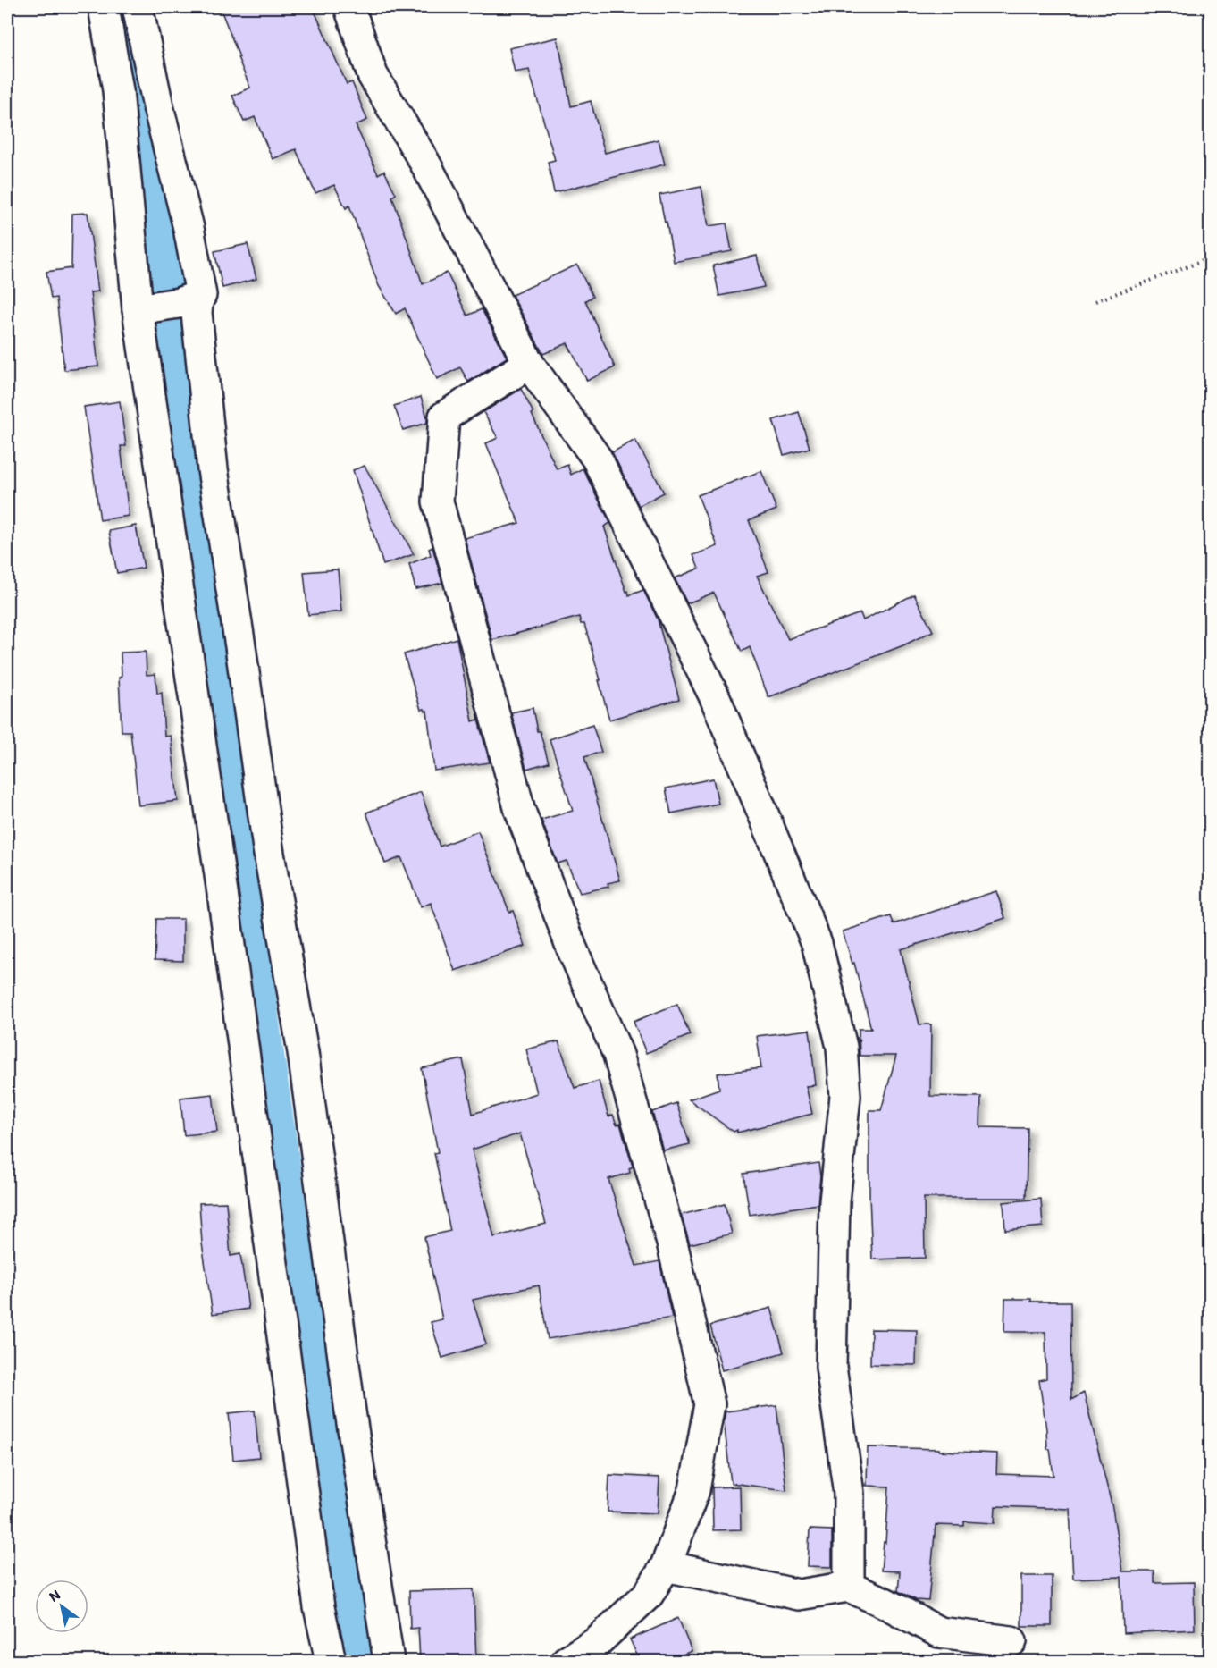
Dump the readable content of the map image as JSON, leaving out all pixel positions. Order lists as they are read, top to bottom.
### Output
{
  "north": "top left"
}
